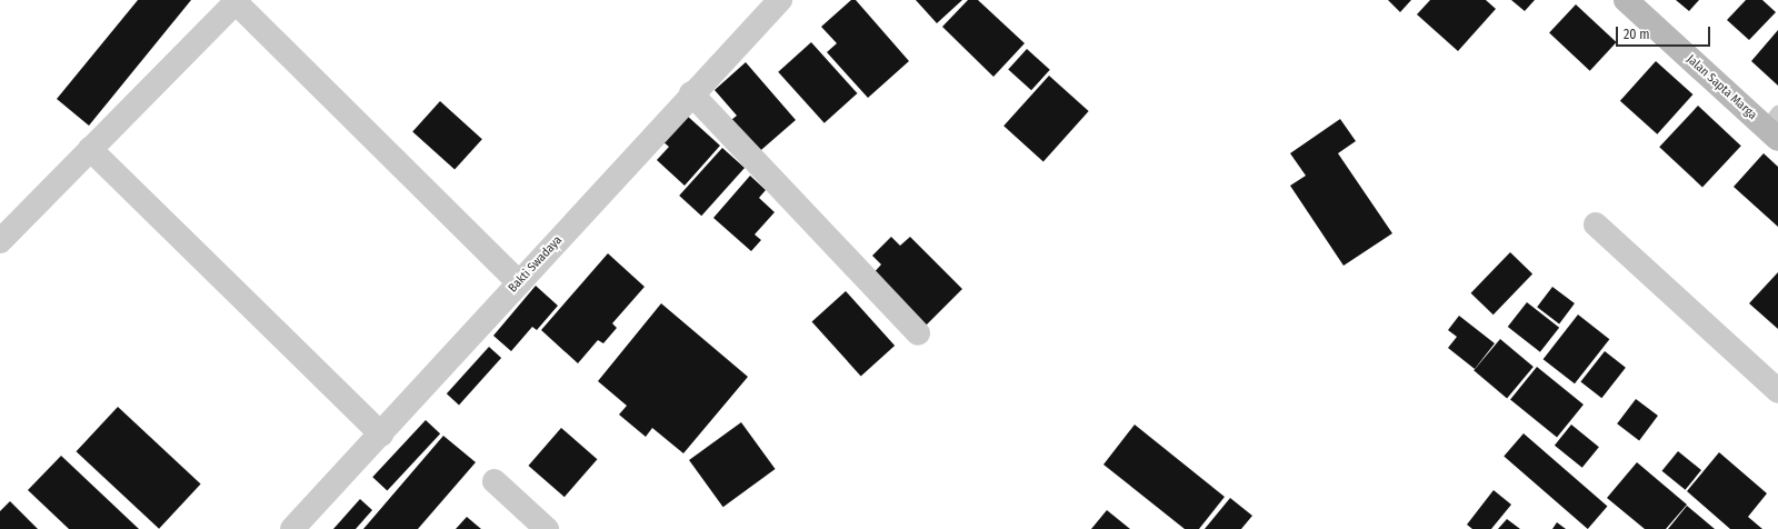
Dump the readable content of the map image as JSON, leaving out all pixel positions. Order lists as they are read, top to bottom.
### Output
{
  "streets": {
    "street": ["Jalan Sapta Marga", "Bakti Swadaya"]
  },
  "scale_bar": "20 m"
}
